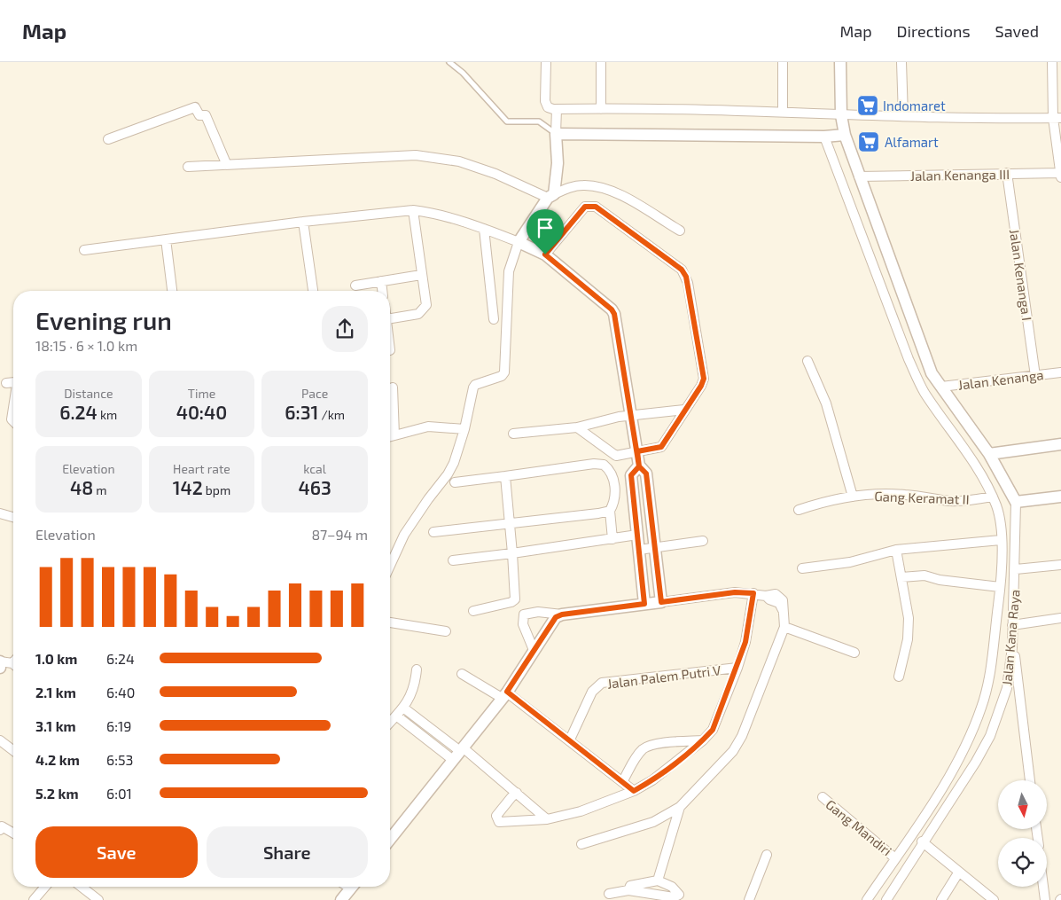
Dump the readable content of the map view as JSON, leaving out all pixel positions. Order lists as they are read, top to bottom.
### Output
{
  "streets": {
    "street": [
      "Jalan Kenanga III",
      "Jalan Kenanga I",
      "Jalan Kenanga",
      "Gang Keramat II",
      "Jalan Kana Raya",
      "Jalan Palem Putri V",
      "Gang Mandiri"
    ]
  },
  "crossings": [
    ["Jalan Kenanga III", "Jalan Kenanga I"],
    ["Jalan Kenanga I", "Jalan Kenanga"]
  ],
  "places": {
    "supermarket": ["Indomaret", "Alfamart"]
  },
  "north": "bottom",
  "page": {
    "header": "Map",
    "nav": ["Map", "Directions", "Saved"],
    "heading": ["Evening run", "18:15 · 6 × 1.0 km"],
    "stats": [
      ["Distance", "6.24 km"],
      ["Time", "40:40"],
      ["Pace", "6:31 /km"],
      ["Elevation", "48 m"],
      ["Heart rate", "142 bpm"],
      ["kcal", "463"]
    ],
    "chart": ["Elevation", "87–94 m"],
    "list": [
      {
        "name": "1.0 km",
        "note": "6:24"
      },
      {
        "name": "2.1 km",
        "note": "6:40"
      },
      {
        "name": "3.1 km",
        "note": "6:19"
      },
      {
        "name": "4.2 km",
        "note": "6:53"
      },
      {
        "name": "5.2 km",
        "note": "6:01"
      }
    ],
    "buttons": ["Save", "Share"]
  }
}
